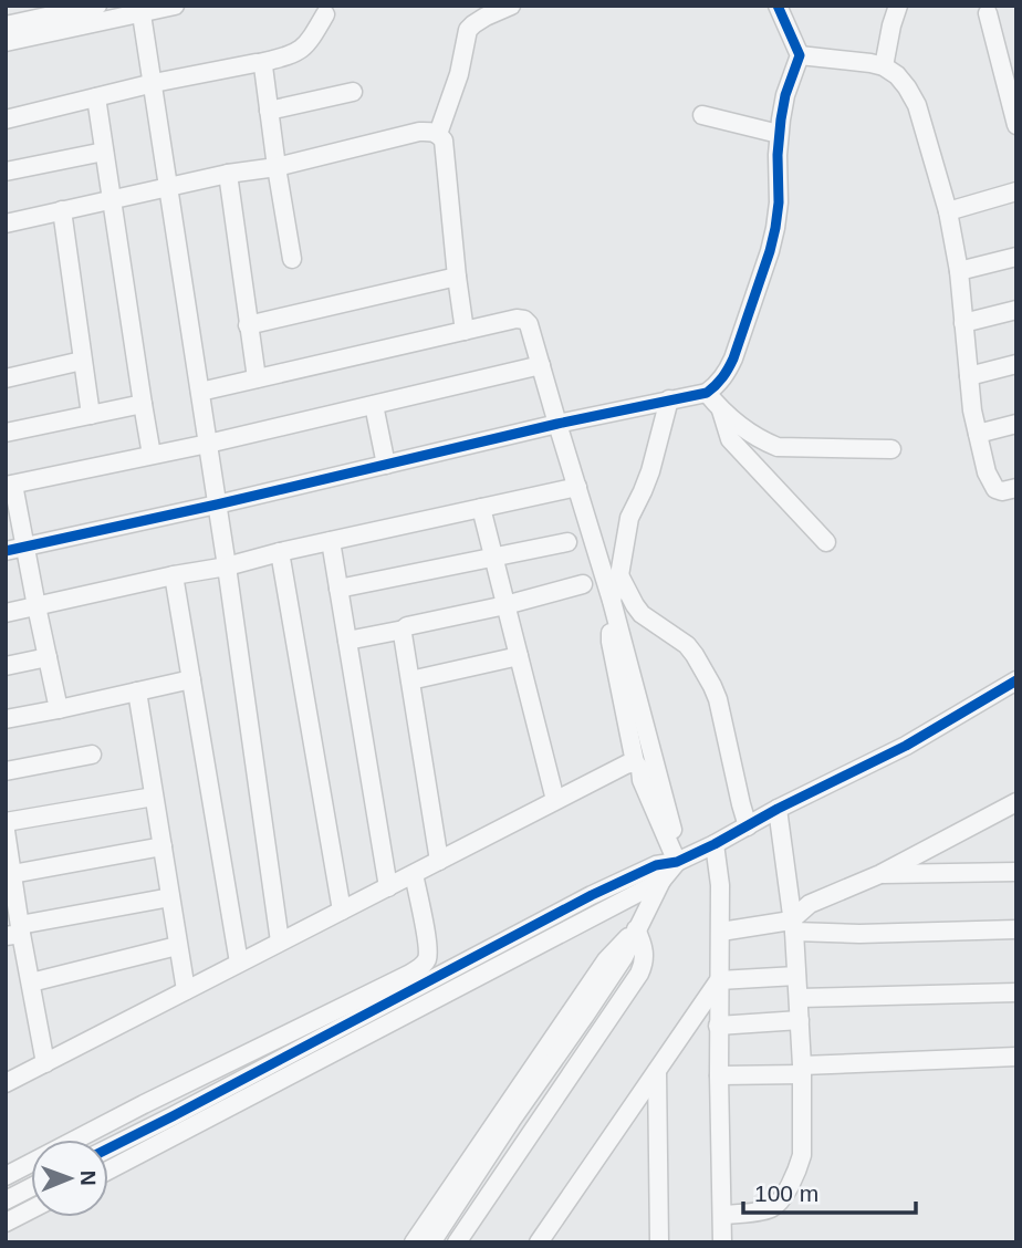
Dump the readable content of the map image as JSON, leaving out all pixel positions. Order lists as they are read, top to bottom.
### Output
{
  "scale_bar": "100 m",
  "north": "right"
}
